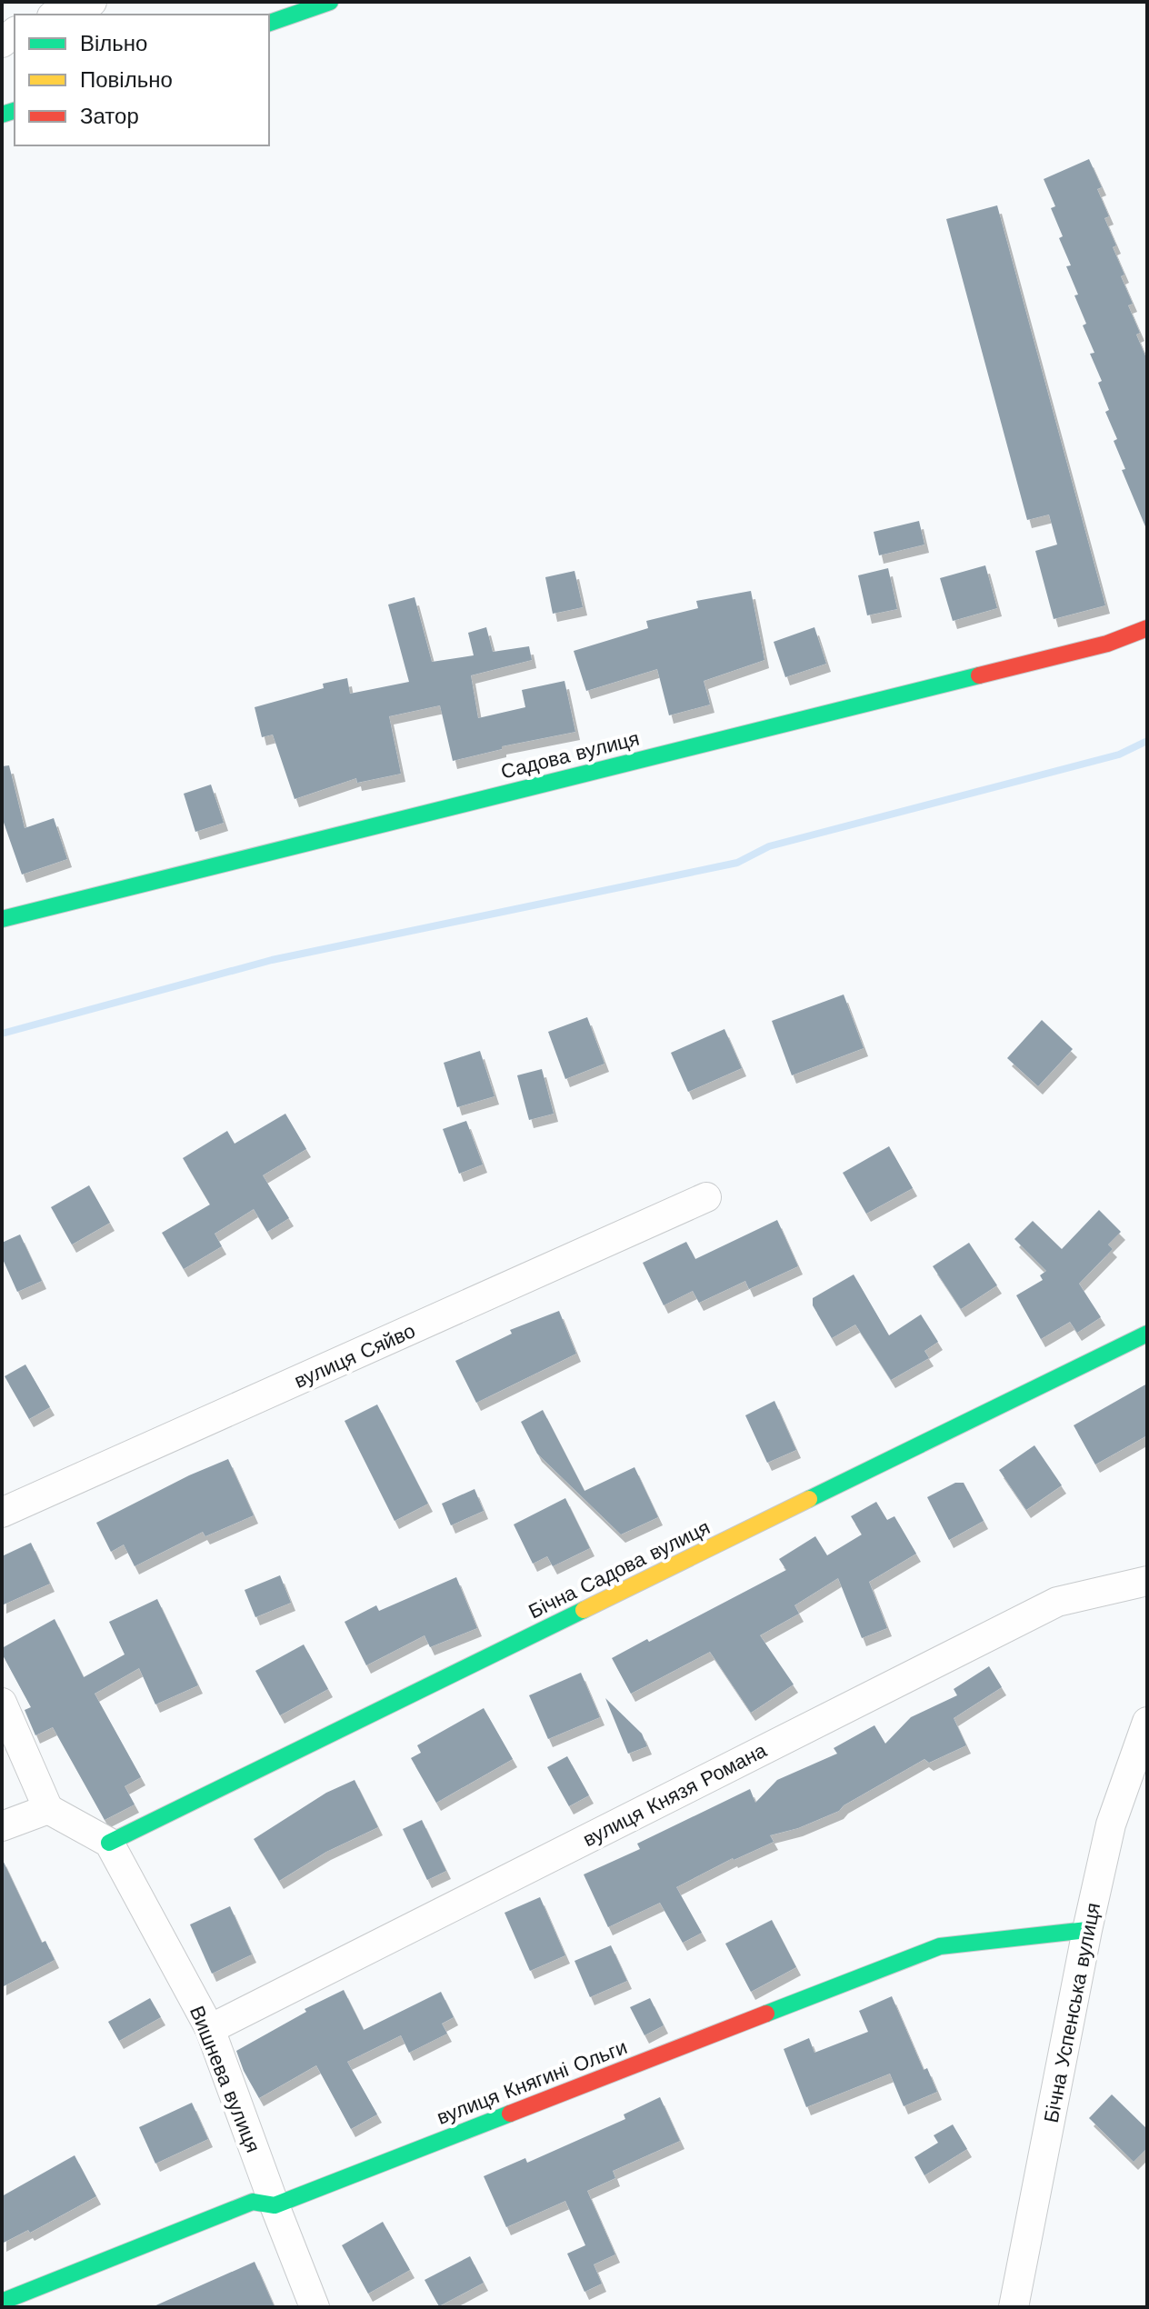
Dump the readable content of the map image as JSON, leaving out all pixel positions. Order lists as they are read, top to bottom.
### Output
{
  "streets": {
    "main road": ["Садова вулиця", "Бічна Садова вулиця", "вулиця Княгині Ольги"],
    "street": [
      "вулиця Сяйво",
      "вулиця Князя Романа",
      "Бічна Успенська вулиця",
      "Вишнева вулиця"
    ]
  },
  "crossings": [
    ["Бічна Садова вулиця", "Вишнева вулиця"],
    ["вулиця Князя Романа", "Вишнева вулиця"],
    ["Бічна Успенська вулиця", "вулиця Княгині Ольги"],
    ["Вишнева вулиця", "вулиця Княгині Ольги"]
  ],
  "legend": ["Вільно", "Повільно", "Затор"]
}
